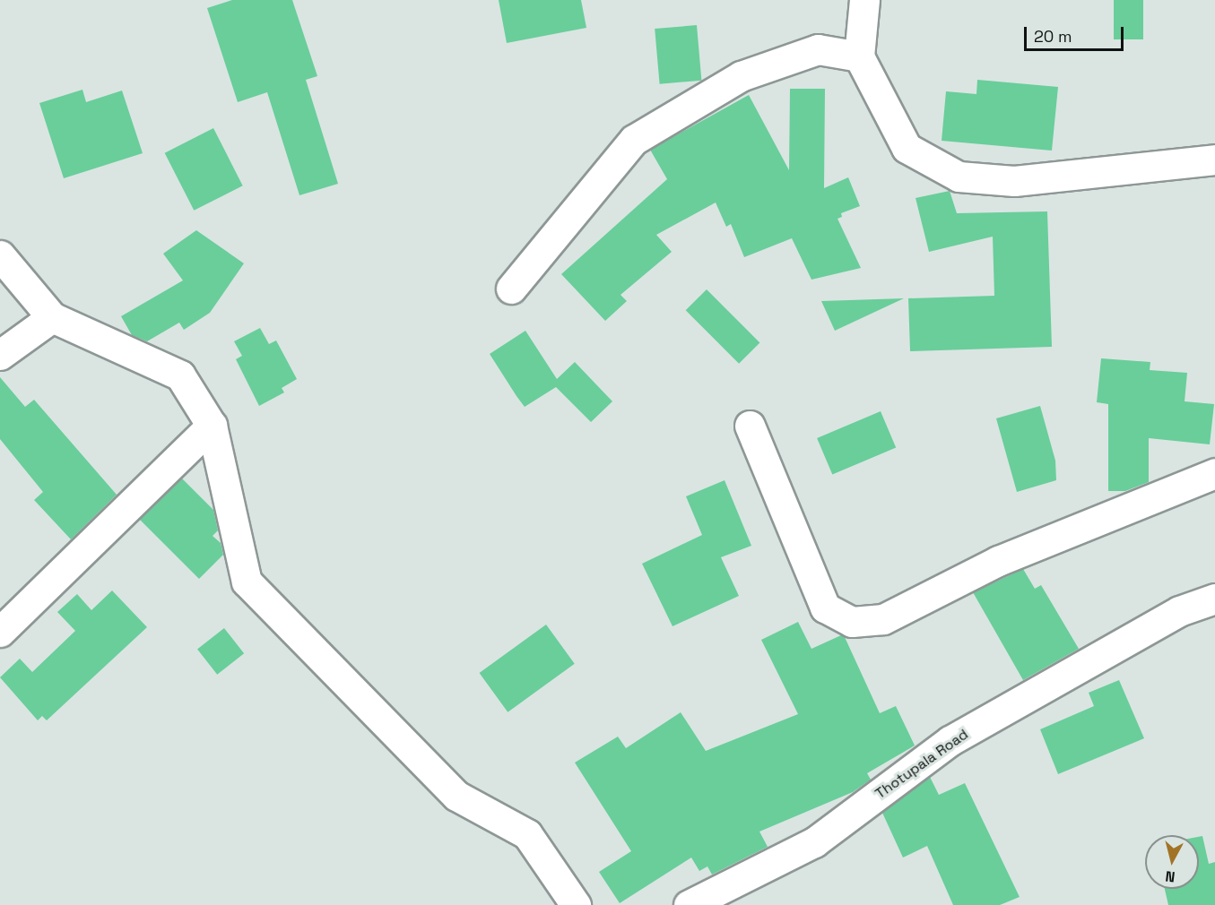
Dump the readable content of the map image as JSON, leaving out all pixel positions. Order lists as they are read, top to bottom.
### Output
{
  "streets": {
    "street": ["Thotupala Road"]
  },
  "scale_bar": "20 m",
  "north": "bottom"
}
